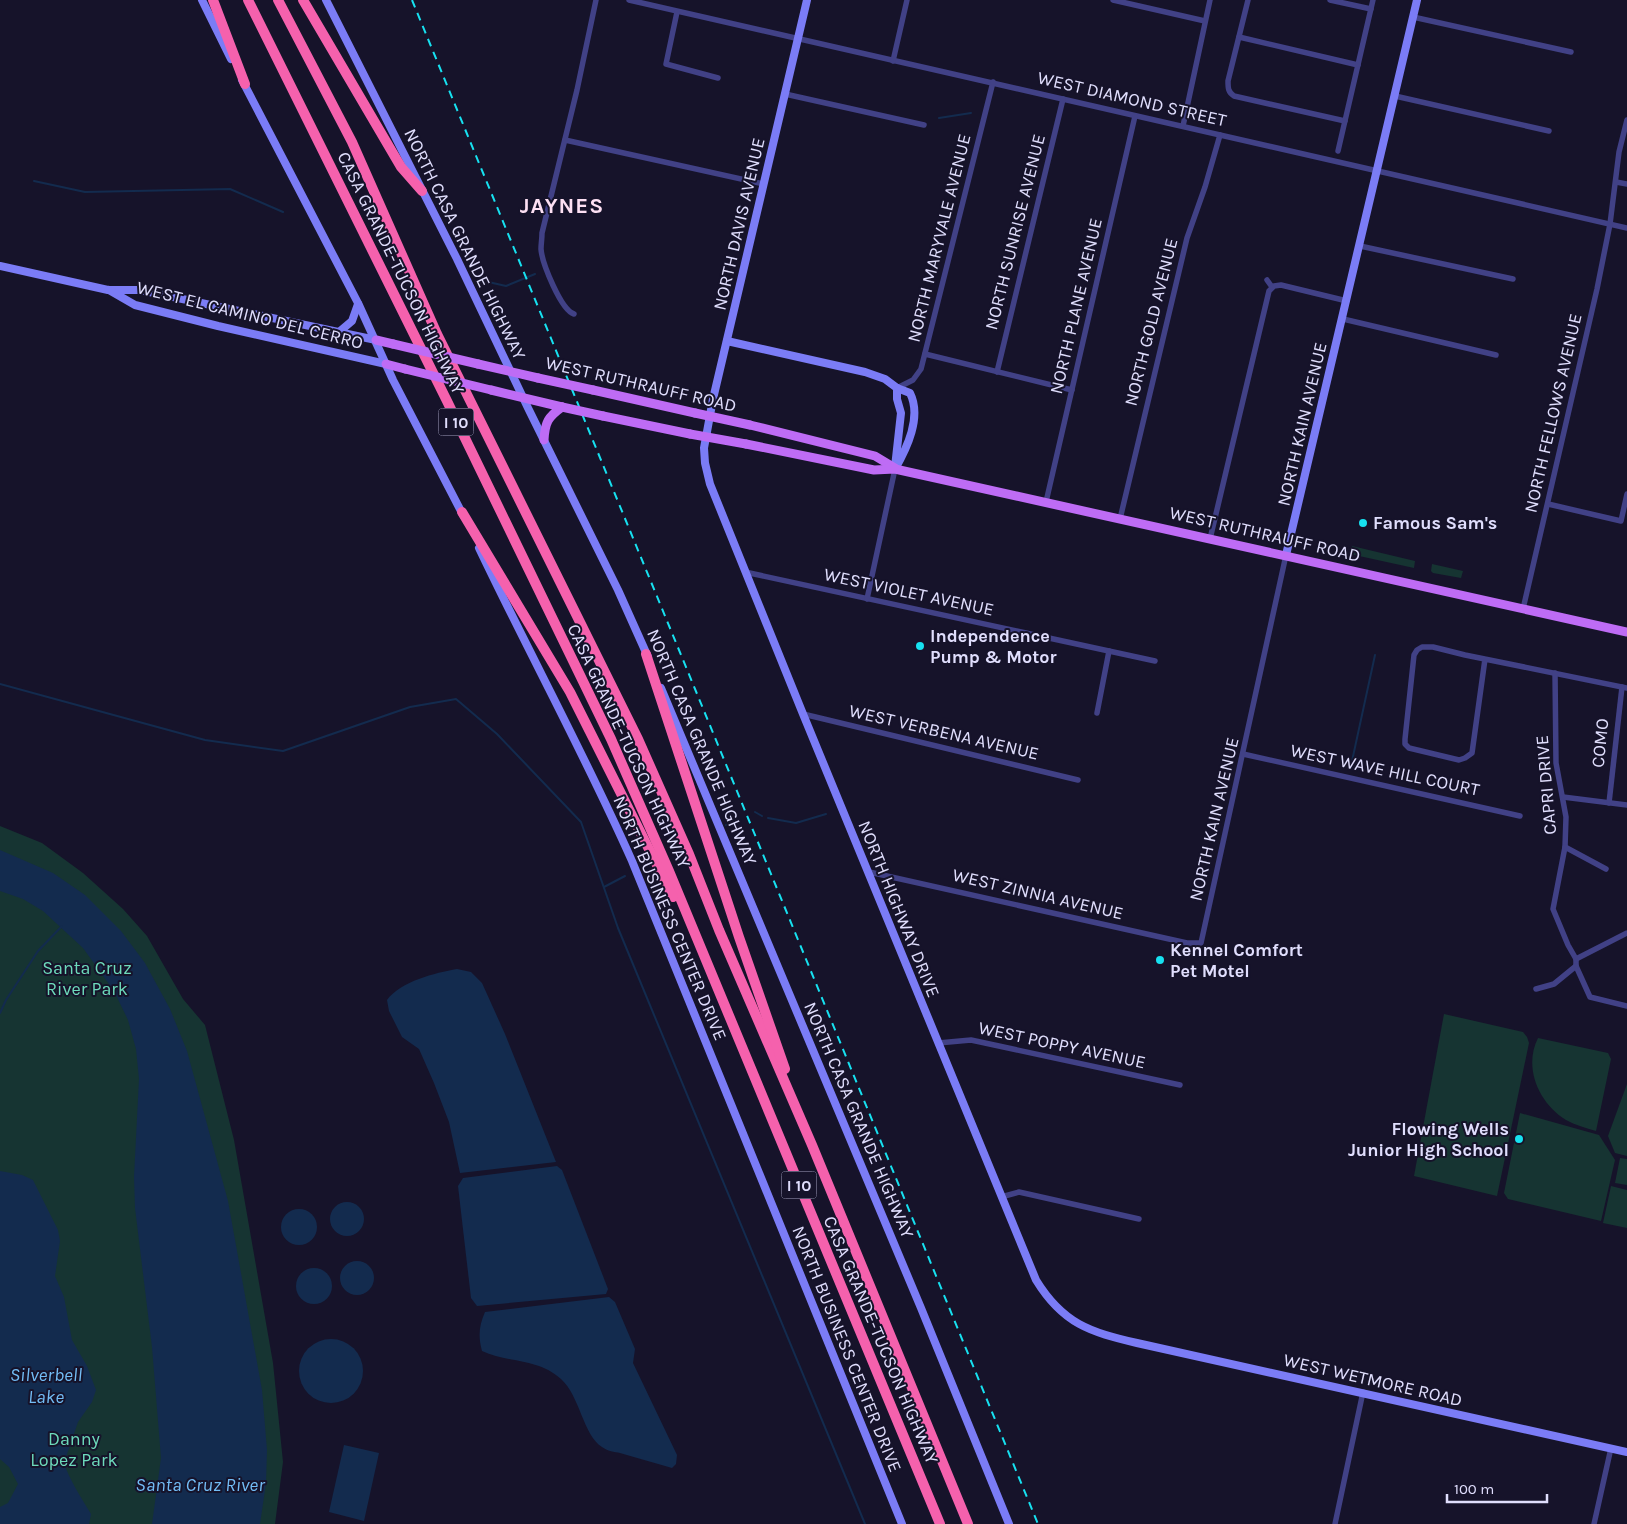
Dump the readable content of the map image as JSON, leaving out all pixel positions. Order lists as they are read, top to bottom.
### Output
{
  "streets": {
    "highway": ["CASA GRANDE-TUCSON HIGHWAY", "I 10"],
    "main road": [
      "NORTH DAVIS AVENUE",
      "NORTH CASA GRANDE HIGHWAY",
      "WEST EL CAMINO DEL CERRO",
      "WEST RUTHRAUFF ROAD",
      "NORTH KAIN AVENUE",
      "NORTH HIGHWAY DRIVE",
      "NORTH BUSINESS CENTER DRIVE",
      "WEST WETMORE ROAD"
    ],
    "street": [
      "WEST DIAMOND STREET",
      "NORTH SUNRISE AVENUE",
      "NORTH MARYVALE AVENUE",
      "NORTH PLANE AVENUE",
      "NORTH GOLD AVENUE",
      "NORTH FELLOWS AVENUE",
      "WEST VIOLET AVENUE",
      "WEST VERBENA AVENUE",
      "COMO",
      "WEST WAVE HILL COURT",
      "CAPRI DRIVE",
      "WEST ZINNIA AVENUE",
      "WEST POPPY AVENUE"
    ]
  },
  "crossings": [
    ["WEST DIAMOND STREET", "NORTH DAVIS AVENUE"],
    ["WEST DIAMOND STREET", "NORTH SUNRISE AVENUE"],
    ["WEST DIAMOND STREET", "NORTH MARYVALE AVENUE"],
    ["WEST DIAMOND STREET", "NORTH PLANE AVENUE"],
    ["WEST DIAMOND STREET", "NORTH GOLD AVENUE"],
    ["WEST DIAMOND STREET", "NORTH FELLOWS AVENUE"],
    ["WEST DIAMOND STREET", "NORTH KAIN AVENUE"],
    ["NORTH DAVIS AVENUE", "NORTH HIGHWAY DRIVE"],
    ["NORTH CASA GRANDE HIGHWAY", "WEST RUTHRAUFF ROAD"],
    ["NORTH PLANE AVENUE", "WEST RUTHRAUFF ROAD"],
    ["WEST EL CAMINO DEL CERRO", "WEST RUTHRAUFF ROAD"],
    ["WEST EL CAMINO DEL CERRO", "NORTH BUSINESS CENTER DRIVE"],
    ["NORTH GOLD AVENUE", "WEST RUTHRAUFF ROAD"],
    ["WEST RUTHRAUFF ROAD", "NORTH FELLOWS AVENUE"],
    ["WEST RUTHRAUFF ROAD", "NORTH KAIN AVENUE"],
    ["WEST RUTHRAUFF ROAD", "NORTH BUSINESS CENTER DRIVE"],
    ["NORTH KAIN AVENUE", "WEST WAVE HILL COURT"],
    ["NORTH KAIN AVENUE", "WEST ZINNIA AVENUE"],
    ["WEST VIOLET AVENUE", "NORTH HIGHWAY DRIVE"],
    ["WEST VERBENA AVENUE", "NORTH HIGHWAY DRIVE"],
    ["WEST ZINNIA AVENUE", "NORTH HIGHWAY DRIVE"],
    ["NORTH HIGHWAY DRIVE", "WEST POPPY AVENUE"],
    ["NORTH HIGHWAY DRIVE", "WEST WETMORE ROAD"]
  ],
  "districts": ["JAYNES"],
  "water": ["Silverbell Lake", "Santa Cruz River"],
  "parks": ["Santa Cruz River Park", "Danny Lopez Park"],
  "places": [
    "Famous Sam's",
    "Independence Pump & Motor",
    "Kennel Comfort Pet Motel",
    "Flowing Wells Junior High School"
  ],
  "scale_bar": "100 m"
}
